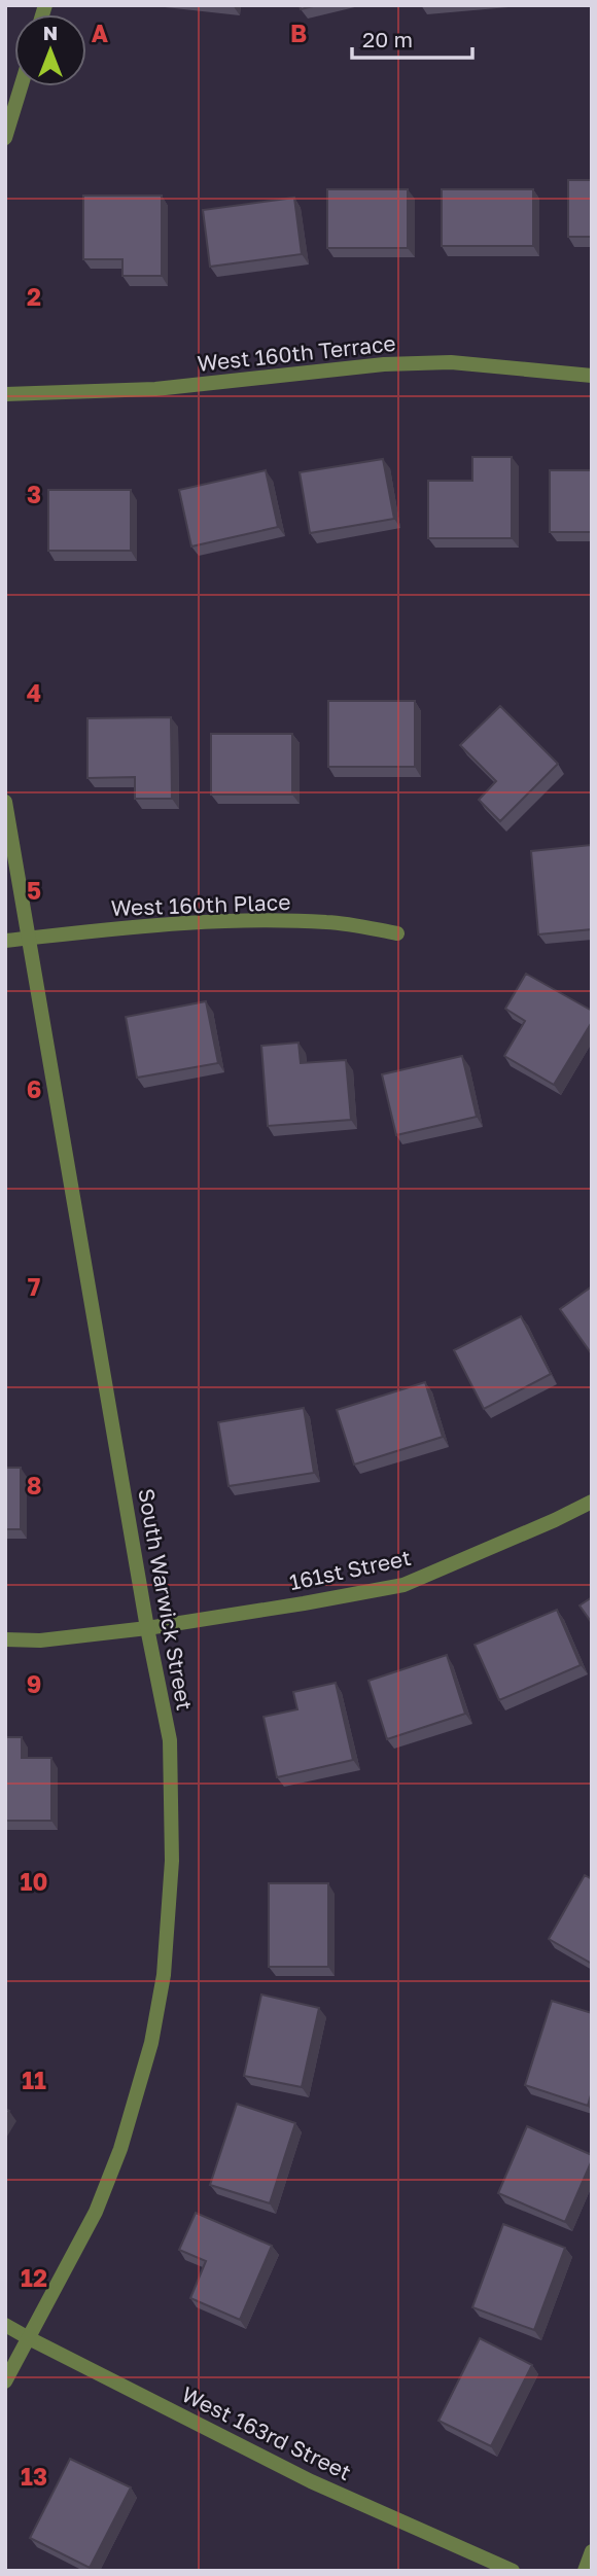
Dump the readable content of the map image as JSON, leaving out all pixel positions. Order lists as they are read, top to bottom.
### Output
{
  "streets": {
    "street": [
      "West 160th Terrace",
      "West 160th Place",
      "161st Street",
      "South Warwick Street",
      "West 163rd Street"
    ]
  },
  "crossings": [
    ["West 160th Place", "South Warwick Street"],
    ["161st Street", "South Warwick Street"],
    ["South Warwick Street", "West 163rd Street"]
  ],
  "scale_bar": "20 m",
  "north": "top",
  "grid": {
    "columns": ["A", "B"],
    "rows": [
      "2",
      "3",
      "4",
      "5",
      "6",
      "7",
      "8",
      "9",
      "10",
      "11",
      "12",
      "13"
    ]
  }
}
